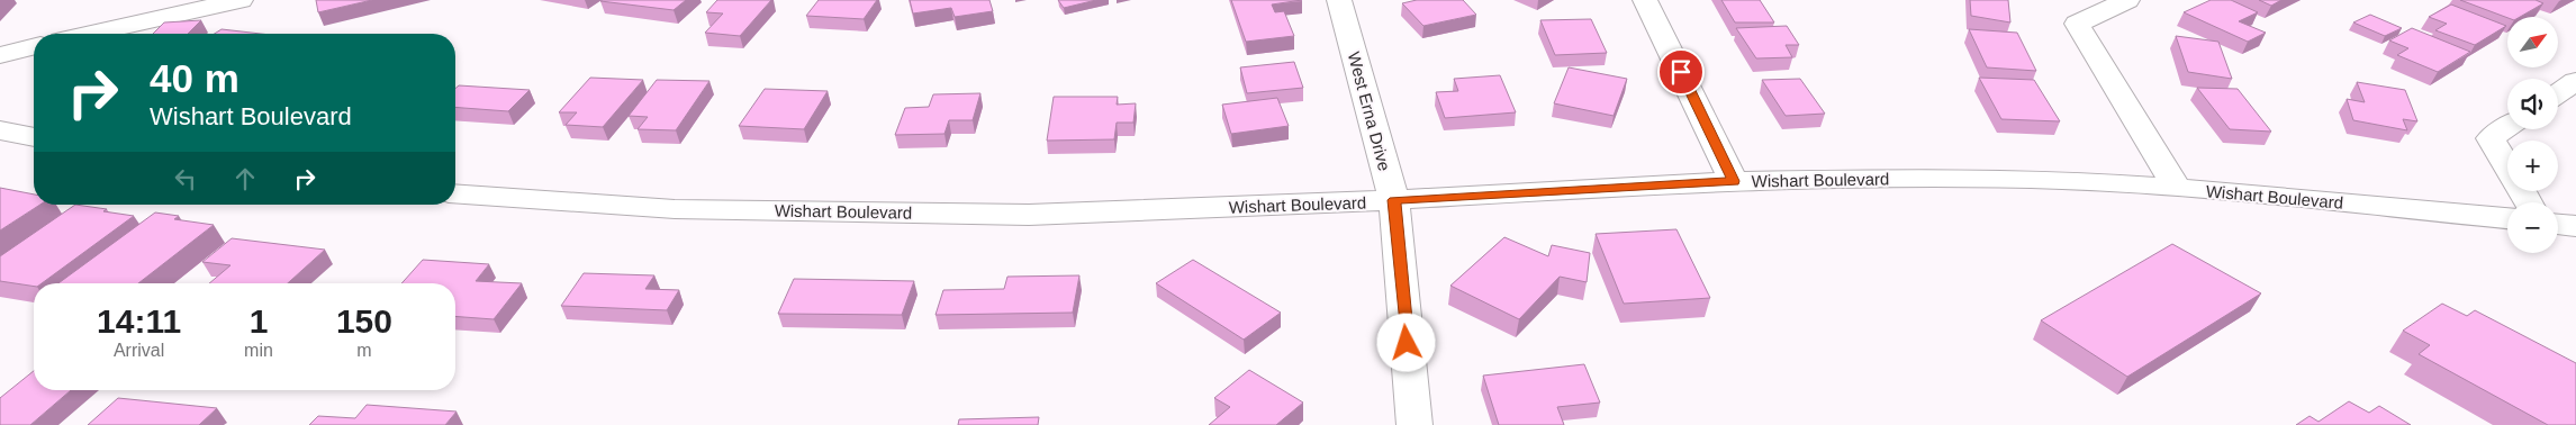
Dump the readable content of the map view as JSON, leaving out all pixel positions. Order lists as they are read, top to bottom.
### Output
{
  "streets": {
    "street": ["West Erna Drive", "Wishart Boulevard"]
  },
  "crossings": [
    ["West Erna Drive", "Wishart Boulevard"]
  ],
  "north": "top right",
  "page": {
    "map_buttons": ["+", "−"],
    "turn": ["40 m", "Wishart Boulevard"],
    "eta": [
      "14:11",
      "Arrival",
      "1",
      "min",
      "150",
      "m"
    ]
  }
}
